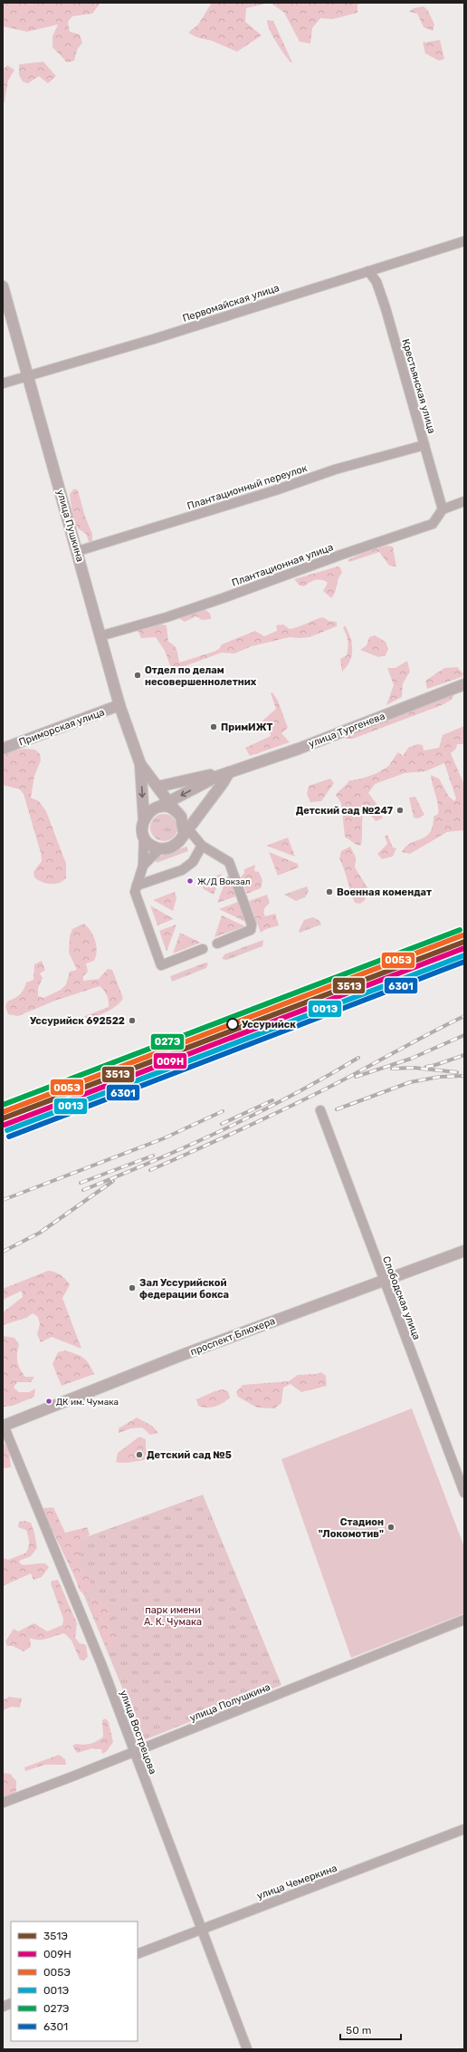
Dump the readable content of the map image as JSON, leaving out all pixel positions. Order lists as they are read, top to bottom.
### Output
{
  "streets": {
    "main road": [
      "улица Пушкина",
      "Приморская улица",
      "улица Тургенева",
      "проспект Блюхера"
    ],
    "street": [
      "Первомайская улица",
      "Крестьянская улица",
      "Плантационный переулок",
      "Плантационная улица",
      "Слободская улица",
      "улица Полушкина",
      "улица Вострецова",
      "улица Чемеркина"
    ]
  },
  "crossings": [
    ["Первомайская улица", "Крестьянская улица"],
    ["Первомайская улица", "улица Пушкина"],
    ["Крестьянская улица", "Плантационный переулок"],
    ["Крестьянская улица", "Плантационная улица"],
    ["Плантационный переулок", "улица Пушкина"],
    ["улица Пушкина", "Плантационная улица"],
    ["улица Пушкина", "Приморская улица"],
    ["улица Пушкина", "улица Тургенева"],
    ["Слободская улица", "проспект Блюхера"],
    ["проспект Блюхера", "улица Вострецова"],
    ["улица Полушкина", "улица Вострецова"],
    ["улица Вострецова", "улица Чемеркина"]
  ],
  "parks": ["парк имени А. К. Чумака"],
  "places": [
    "Отдел по делам несовершеннолетних",
    "ПримИЖТ",
    "Детский сад №247",
    "Ж/Д Вокзал",
    "Военная комендат",
    "Уссурийск 692522",
    "Уссурийск",
    "Зал Уссурийской федерации бокса",
    "ДК им. Чумака",
    "Детский сад №5",
    "Стадион \"Локомотив\""
  ],
  "lines": [
    "transit line 027Э",
    "transit line 005Э",
    "transit line 351Э",
    "transit line 009Н",
    "transit line 001Э",
    "transit line 6301"
  ],
  "legend": [
    "351Э",
    "009Н",
    "005Э",
    "001Э",
    "027Э",
    "6301"
  ],
  "scale_bar": "50 m"
}
